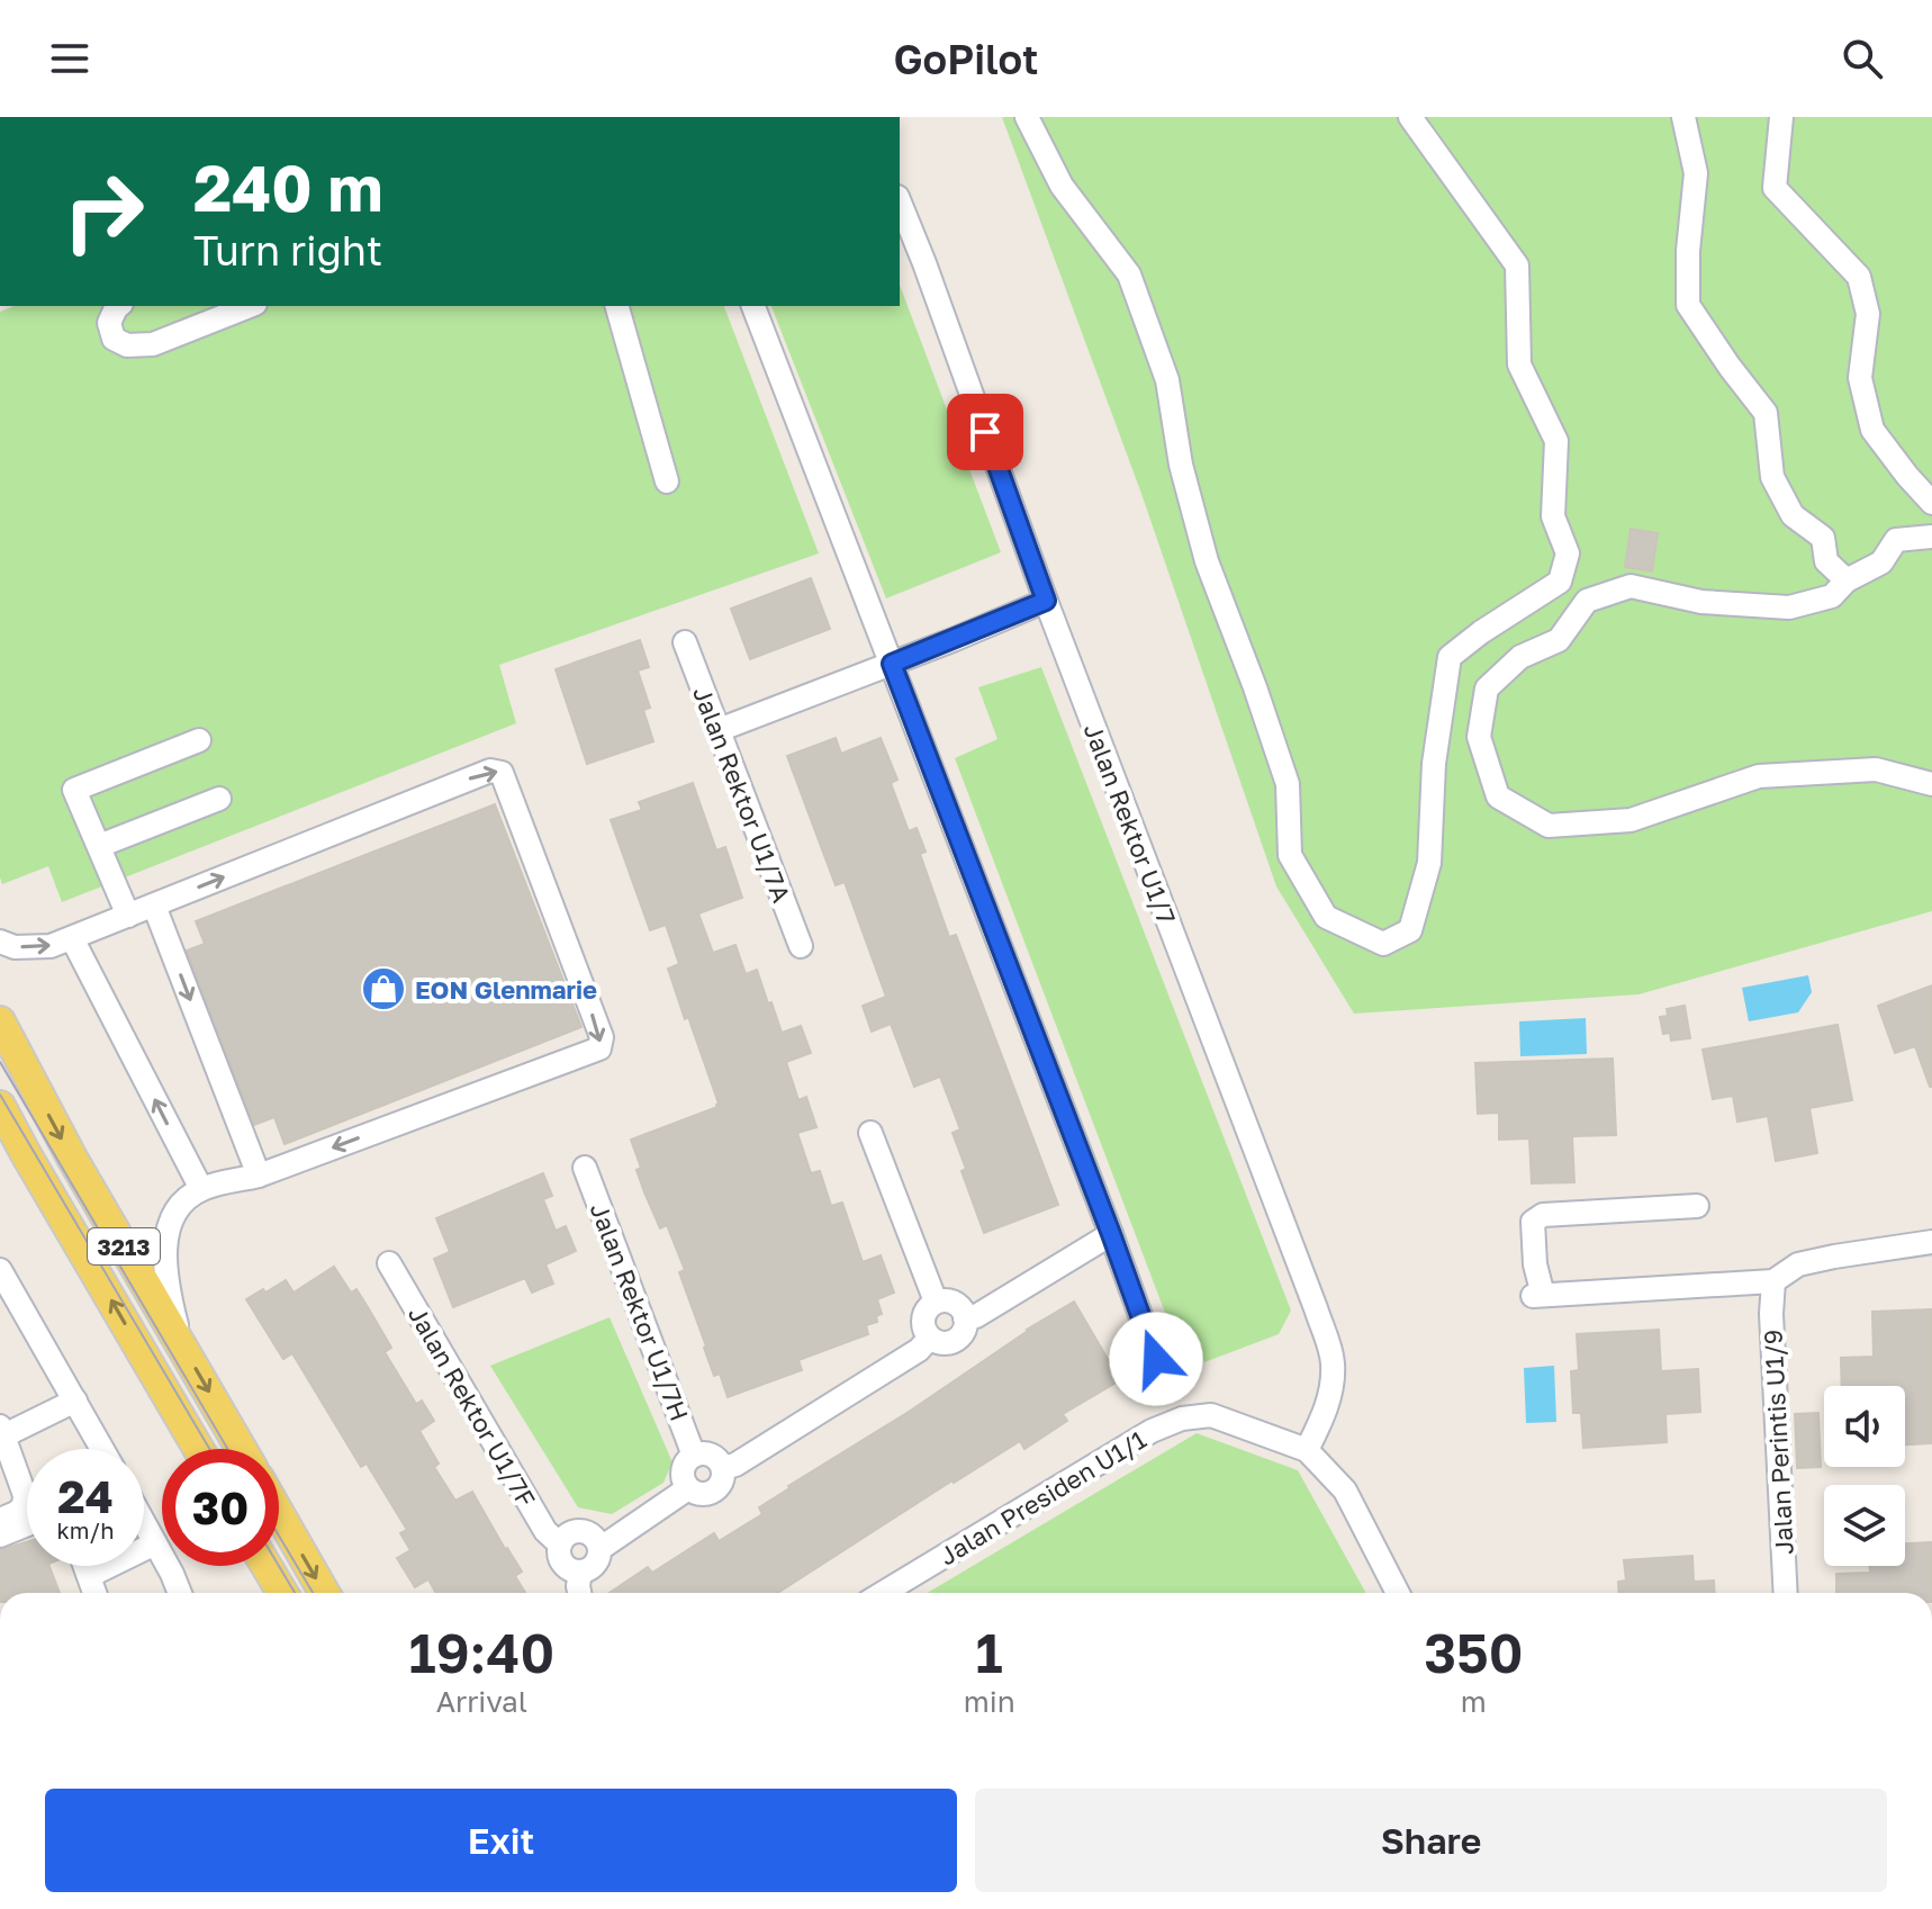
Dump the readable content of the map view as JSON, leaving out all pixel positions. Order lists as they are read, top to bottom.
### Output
{
  "streets": {
    "main road": ["3213"],
    "street": [
      "Jalan Rektor U1/7A",
      "Jalan Rektor U1/7",
      "Jalan Rektor U1/7H",
      "Jalan Rektor U1/7F",
      "Jalan Perintis U1/9",
      "Jalan Presiden U1/1"
    ]
  },
  "crossings": [
    ["Jalan Rektor U1/7", "Jalan Presiden U1/1"]
  ],
  "places": {
    "shop": ["EON Glenmarie"]
  },
  "page": {
    "header": "GoPilot",
    "turn": ["240 m", "Turn right"],
    "speed": "24 km/h",
    "limit": "30",
    "eta": [
      "19:40",
      "Arrival",
      "1",
      "min",
      "350",
      "m"
    ],
    "buttons": ["Exit", "Share"]
  }
}
